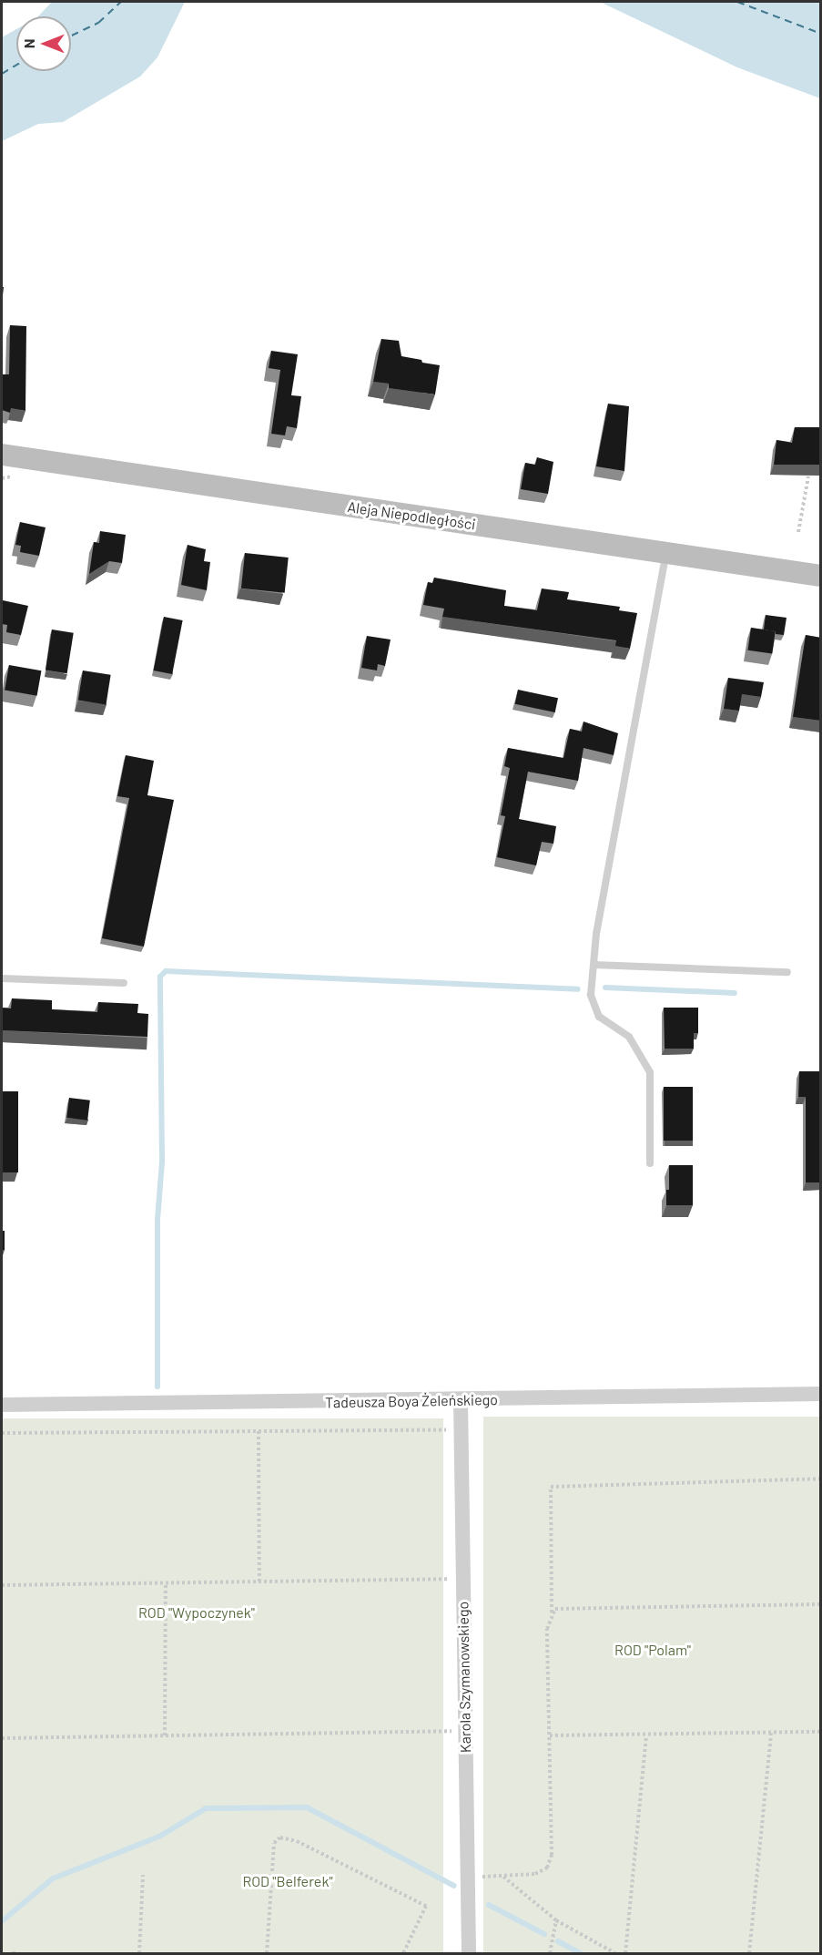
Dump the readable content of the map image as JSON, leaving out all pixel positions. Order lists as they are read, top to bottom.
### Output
{
  "streets": {
    "street": ["Aleja Niepodległości", "Tadeusza Boya Żeleńskiego", "Karola Szymanowskiego"]
  },
  "crossings": [
    ["Tadeusza Boya Żeleńskiego", "Karola Szymanowskiego"]
  ],
  "parks": ["ROD \"Wypoczynek\"", "ROD \"Polam\"", "ROD \"Belferek\""],
  "north": "left"
}
